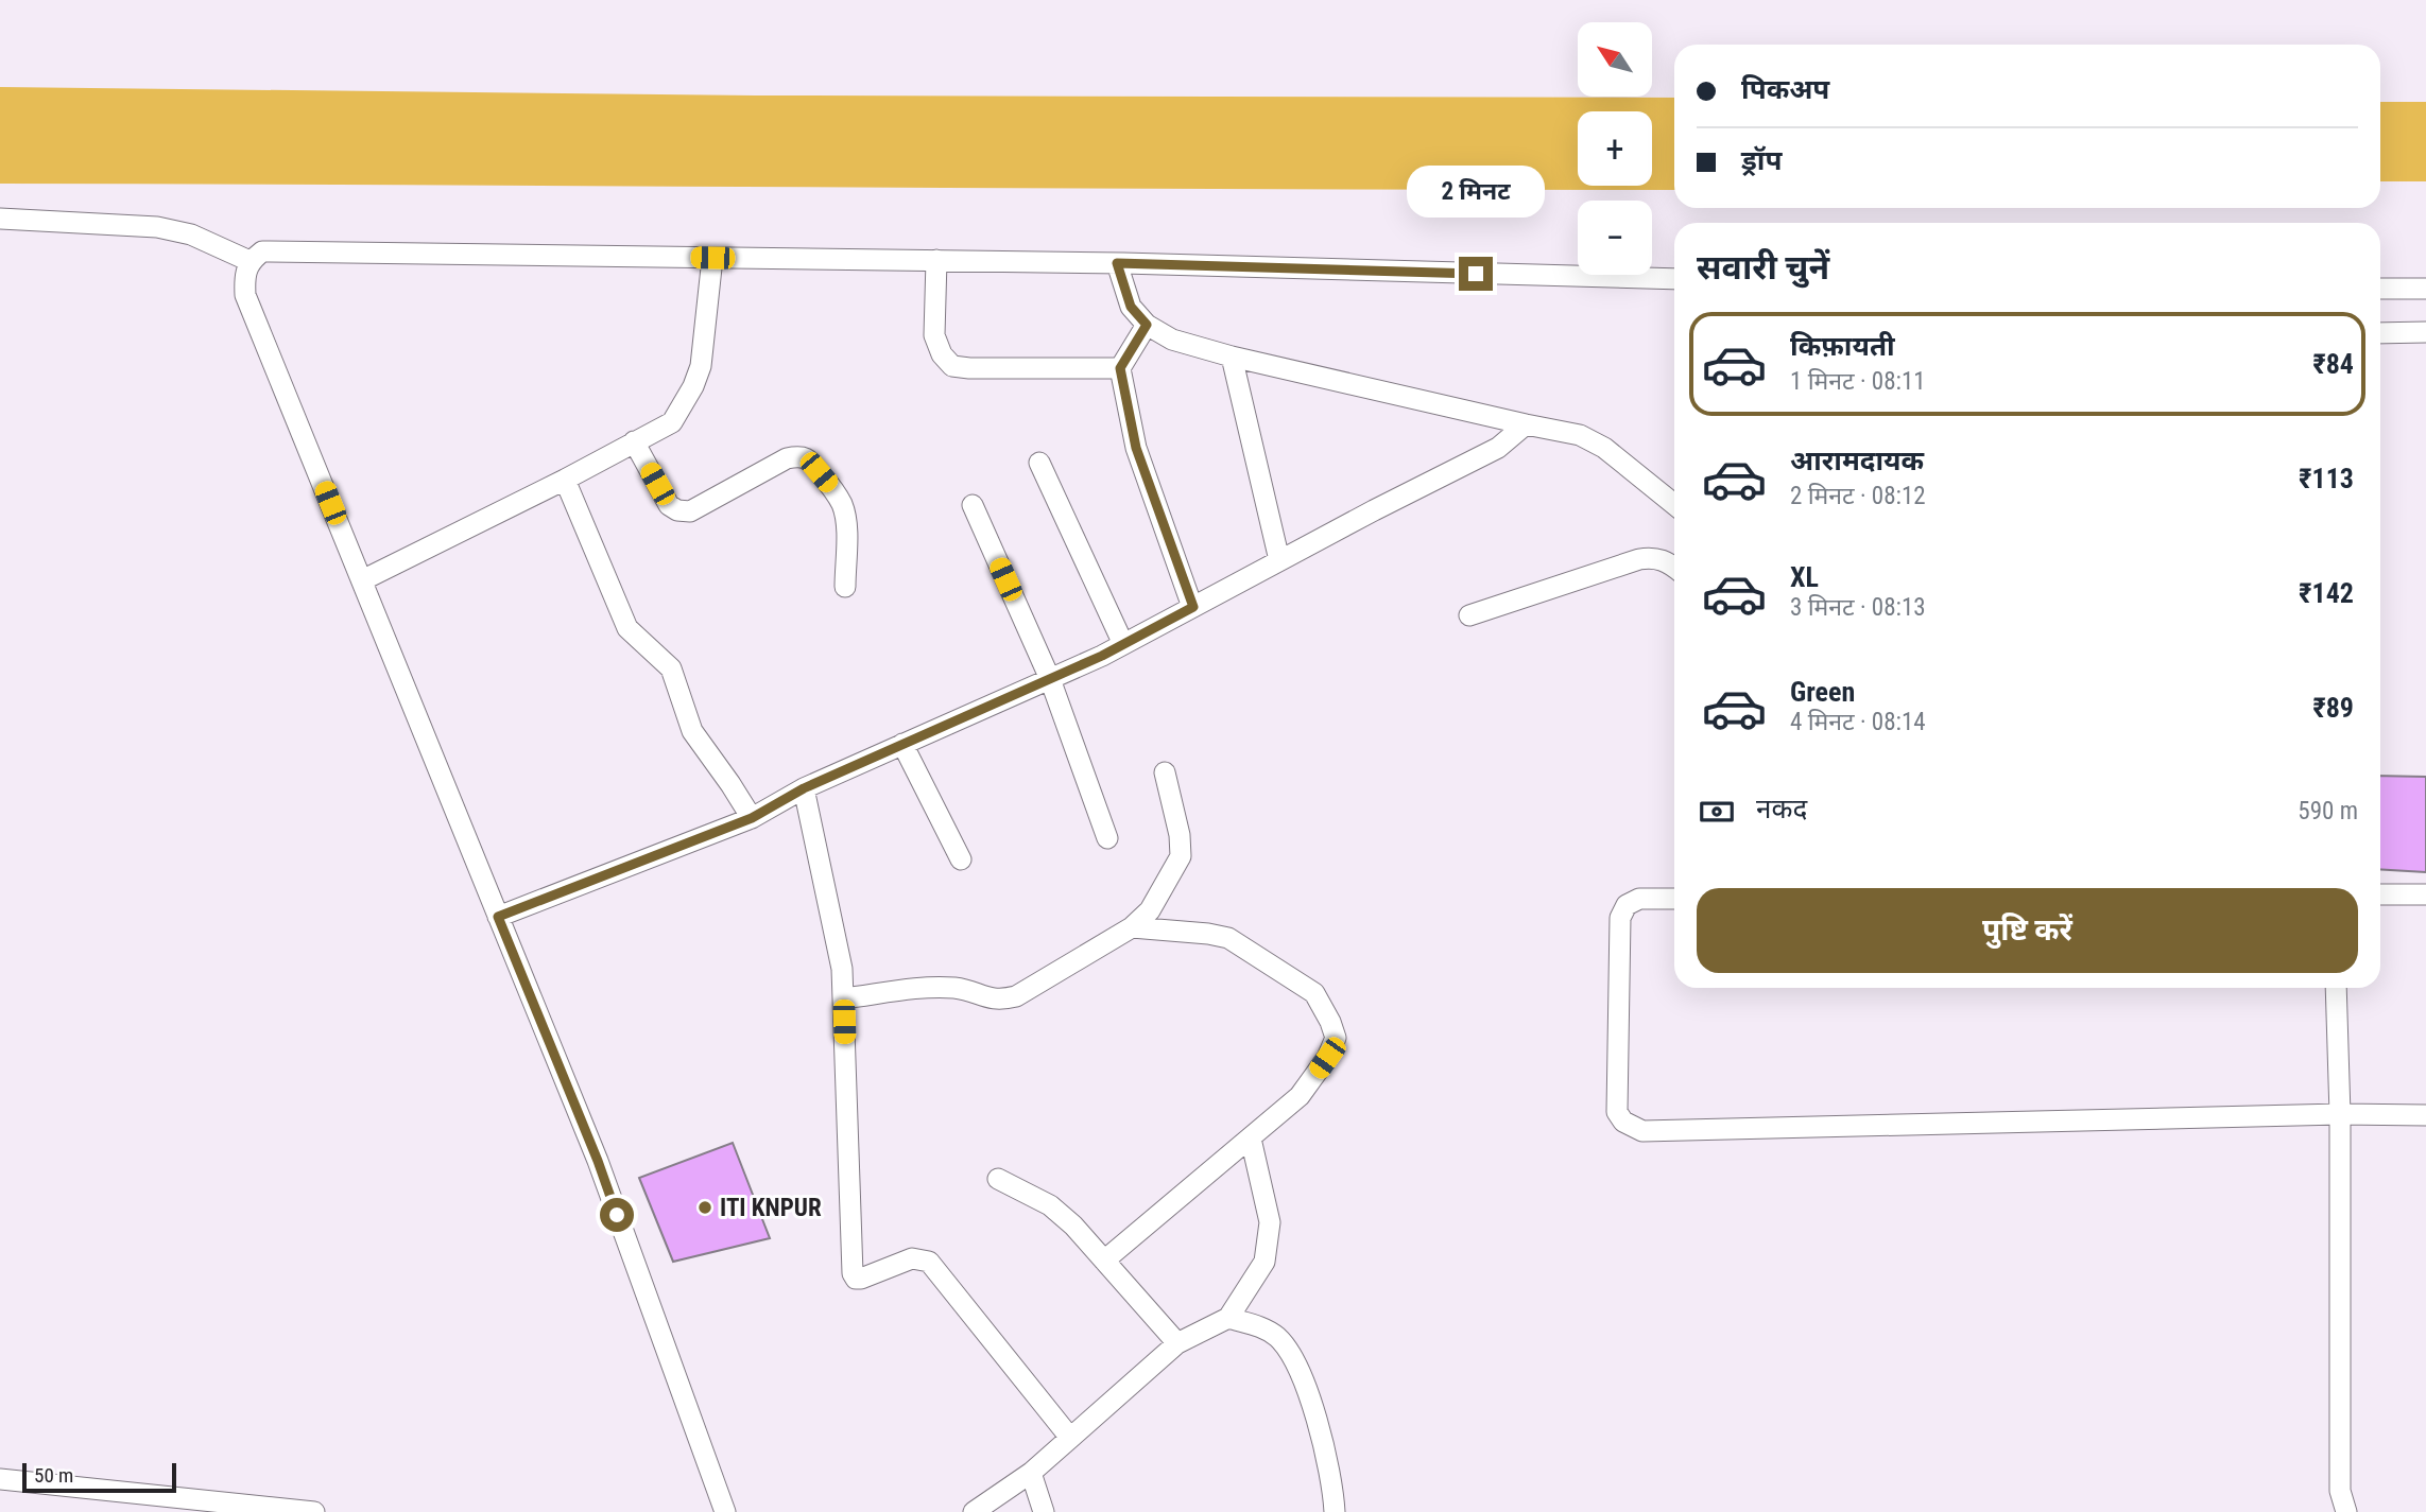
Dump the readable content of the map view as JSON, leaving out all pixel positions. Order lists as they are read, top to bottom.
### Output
{
  "places": ["ITI KNPUR"],
  "scale_bar": "50 m",
  "north": "top left",
  "page": {
    "map_buttons": ["+", "−"],
    "banner": ["पिकअप", "ड्रॉप"],
    "bubble": "2 मिनट",
    "heading": "सवारी चुनें",
    "list": [
      {
        "name": "किफ़ायती",
        "note": "1 मिनट · 08:11",
        "value": "₹84"
      },
      {
        "name": "आरामदायक",
        "note": "2 मिनट · 08:12",
        "value": "₹113"
      },
      {
        "name": "XL",
        "note": "3 मिनट · 08:13",
        "value": "₹142"
      },
      {
        "name": "Green",
        "note": "4 मिनट · 08:14",
        "value": "₹89"
      }
    ],
    "pay": ["नकद", "590 m"],
    "buttons": "पुष्टि करें",
    "scale": "50 m"
  }
}
